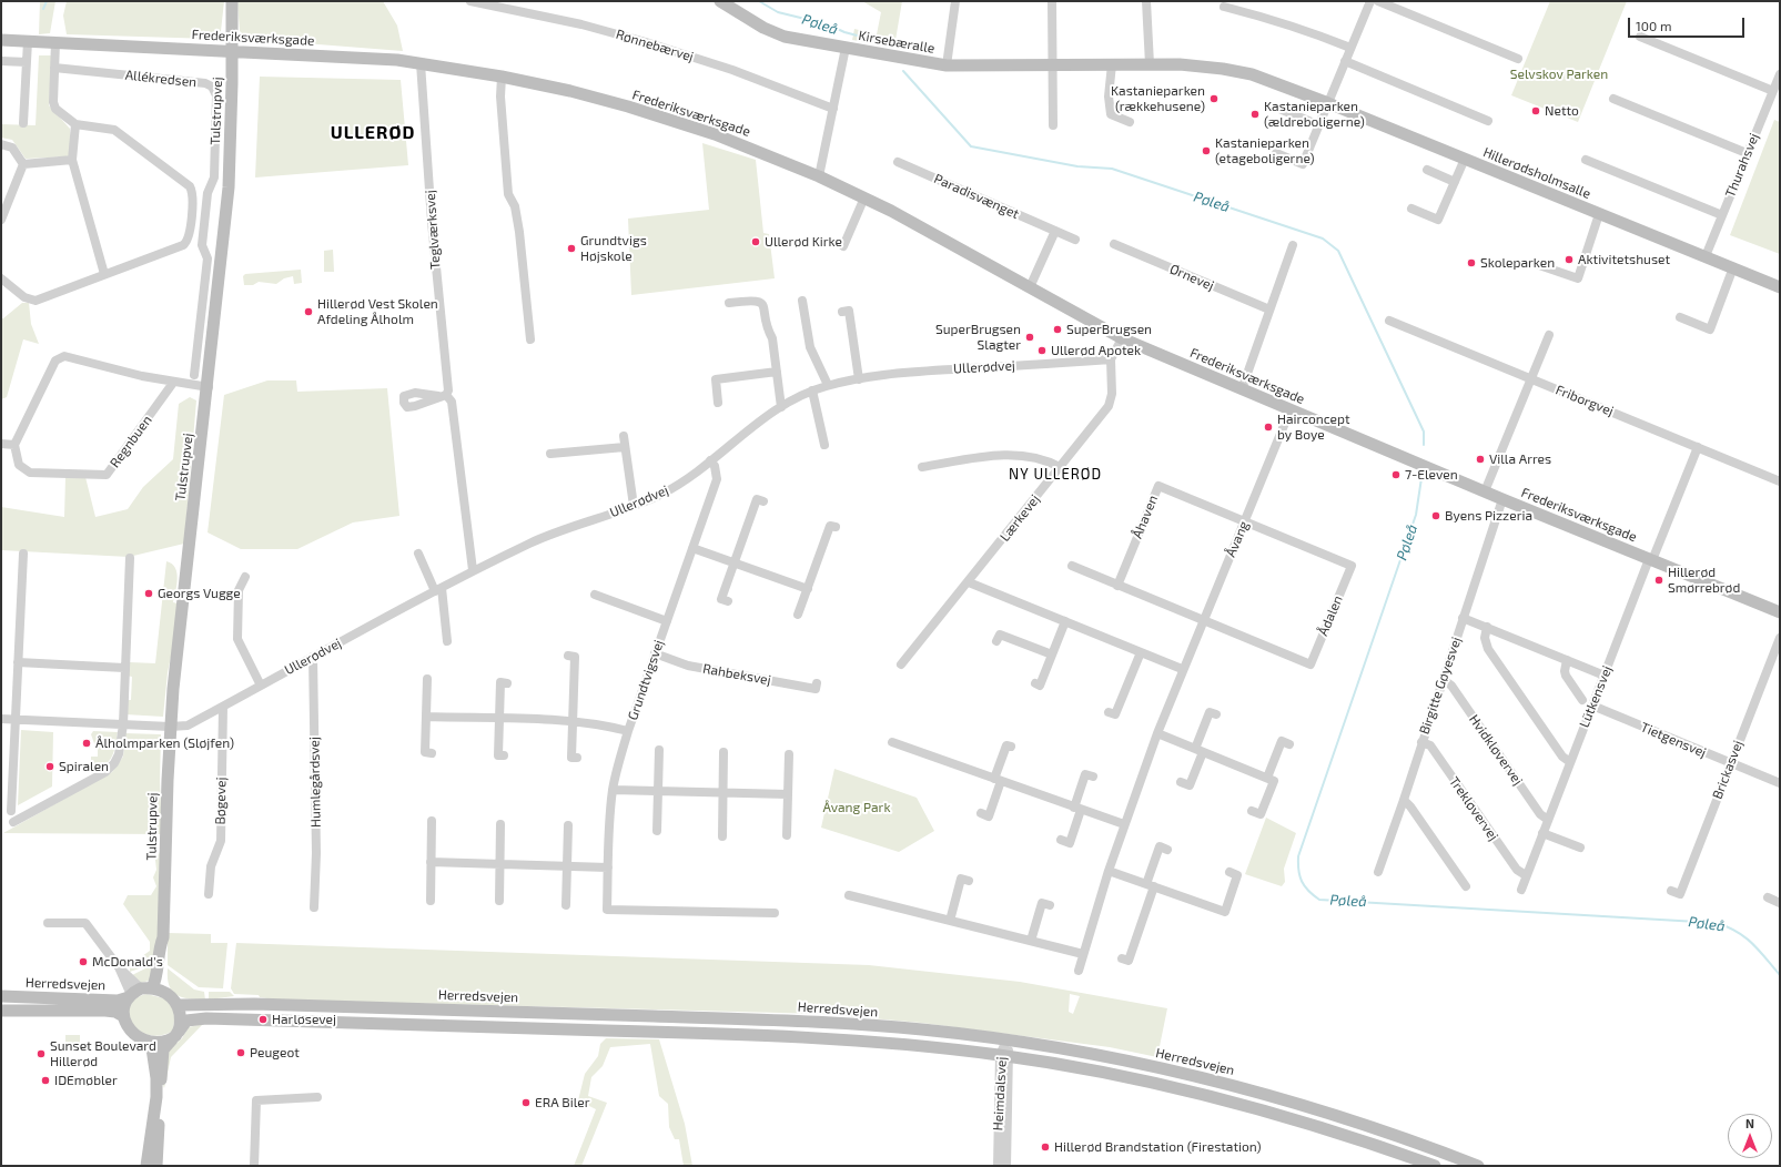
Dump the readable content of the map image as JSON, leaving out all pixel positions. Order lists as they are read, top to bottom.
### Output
{
  "streets": {
    "street": [
      "Frederiksværksgade",
      "Kirsebæralle",
      "Rønnebærvej",
      "Allékredsen",
      "Tulstrupvej",
      "Thurahsvej",
      "Hillerødsholmsalle",
      "Paradisvænget",
      "Teglværksvej",
      "Ørnevej",
      "Ullerødvej",
      "Friborgvej",
      "Regnbuen",
      "Åhaven",
      "Lærkevej",
      "Åvang",
      "Ådalen",
      "Rahbeksvej",
      "Grundtvigsvej",
      "Birgitte Gøyesvej",
      "Lütkensvej",
      "Tietgensvej",
      "Hvidkløvervej",
      "Brickasvej",
      "Humlegårdsvej",
      "Bøgevej",
      "Trekløvervej",
      "Herredsvejen",
      "Heimdalsvej"
    ]
  },
  "crossings": [
    ["Frederiksværksgade", "Tulstrupvej"],
    ["Frederiksværksgade", "Teglværksvej"],
    ["Frederiksværksgade", "Lærkevej"],
    ["Frederiksværksgade", "Åvang"],
    ["Frederiksværksgade", "Birgitte Gøyesvej"],
    ["Frederiksværksgade", "Lütkensvej"],
    ["Kirsebæralle", "Hillerødsholmsalle"],
    ["Tulstrupvej", "Ullerødvej"],
    ["Tulstrupvej", "Herredsvejen"],
    ["Thurahsvej", "Hillerødsholmsalle"],
    ["Teglværksvej", "Ullerødvej"],
    ["Ullerødvej", "Lærkevej"],
    ["Ullerødvej", "Grundtvigsvej"],
    ["Ullerødvej", "Humlegårdsvej"],
    ["Ullerødvej", "Bøgevej"],
    ["Friborgvej", "Lütkensvej"],
    ["Åhaven", "Åvang"],
    ["Åhaven", "Ådalen"],
    ["Åvang", "Ådalen"],
    ["Rahbeksvej", "Grundtvigsvej"],
    ["Birgitte Gøyesvej", "Hvidkløvervej"],
    ["Birgitte Gøyesvej", "Trekløvervej"],
    ["Lütkensvej", "Tietgensvej"],
    ["Lütkensvej", "Hvidkløvervej"],
    ["Lütkensvej", "Trekløvervej"],
    ["Tietgensvej", "Brickasvej"],
    ["Herredsvejen", "Heimdalsvej"]
  ],
  "districts": ["ULLERØD", "NY ULLERØD"],
  "water": ["Pøleå"],
  "parks": ["Selvskov Parken", "Åvang Park"],
  "places": [
    "Kastanieparken (rækkehusene)",
    "Netto",
    "Kastanieparken (ældreboligerne)",
    "Kastanieparken (etageboligerne)",
    "Ullerød Kirke",
    "Grundtvigs Højskole",
    "Aktivitetshuset",
    "Skoleparken",
    "Hillerød Vest Skolen Afdeling Ålholm",
    "SuperBrugsen",
    "SuperBrugsen Slagter",
    "Ullerød Apotek",
    "Hairconcept by Boye",
    "Villa Arres",
    "7-Eleven",
    "Byens Pizzeria",
    "Hillerød Smørrebrød",
    "Georgs Vugge",
    "Ålholmparken (Sløjfen)",
    "Spiralen",
    "McDonald's",
    "Harløsevej",
    "Peugeot",
    "Sunset Boulevard Hillerød",
    "IDEmøbler",
    "ERA Biler",
    "Hillerød Brandstation (Firestation)"
  ],
  "scale_bar": "100 m",
  "north": "top"
}
